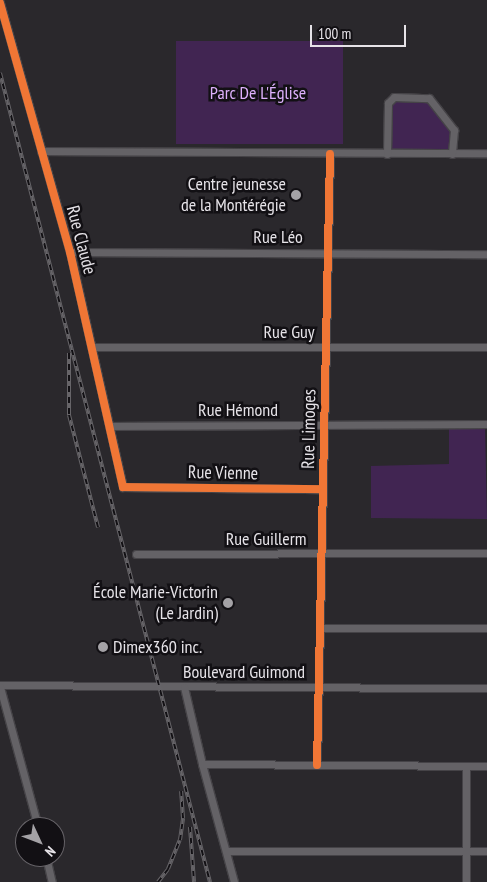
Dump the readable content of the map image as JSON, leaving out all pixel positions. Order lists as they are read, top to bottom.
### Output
{
  "streets": {
    "street": [
      "Rue Léo",
      "Rue Claude",
      "Rue Guy",
      "Rue Hémond",
      "Rue Limoges",
      "Rue Vienne",
      "Rue Guillerm",
      "Boulevard Guimond"
    ]
  },
  "crossings": [
    ["Rue Léo", "Rue Claude"],
    ["Rue Léo", "Rue Limoges"],
    ["Rue Claude", "Rue Guy"],
    ["Rue Claude", "Rue Hémond"],
    ["Rue Claude", "Rue Vienne"],
    ["Rue Guy", "Rue Limoges"],
    ["Rue Hémond", "Rue Limoges"],
    ["Rue Limoges", "Rue Vienne"],
    ["Rue Limoges", "Rue Guillerm"],
    ["Rue Limoges", "Boulevard Guimond"]
  ],
  "parks": ["Parc De L'Église"],
  "places": ["Centre jeunesse de la Montérégie", "École Marie-Victorin (Le Jardin)", "Dimex360 inc."],
  "scale_bar": "100 m",
  "north": "bottom right"
}
